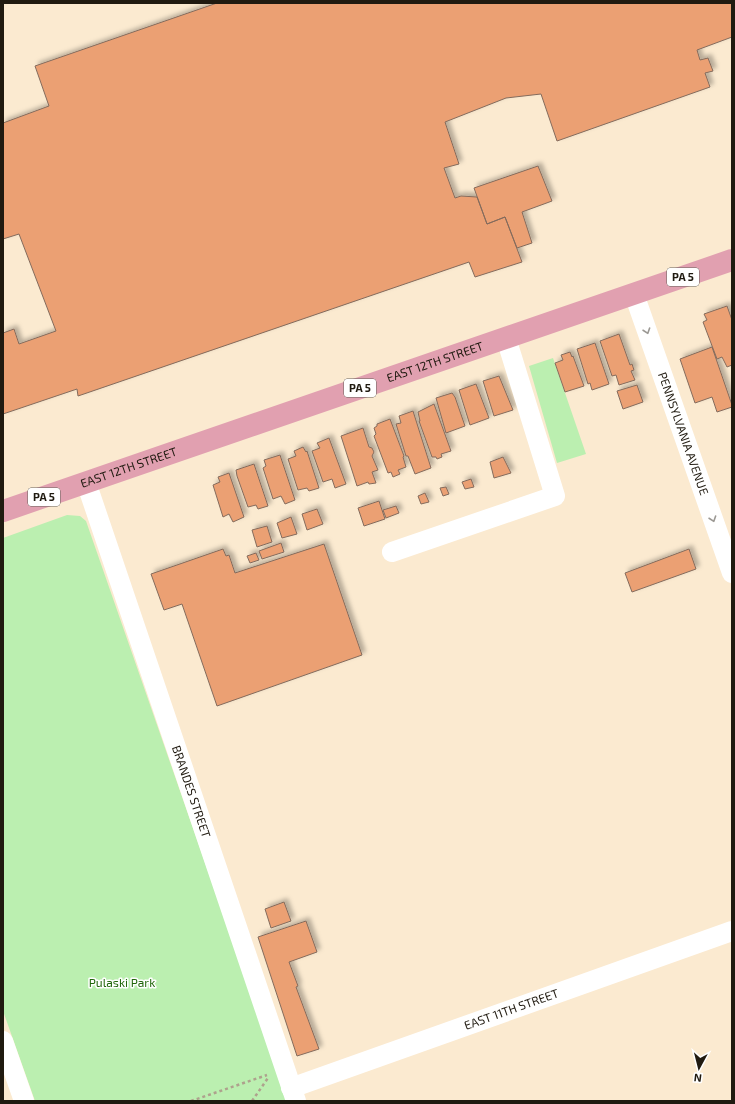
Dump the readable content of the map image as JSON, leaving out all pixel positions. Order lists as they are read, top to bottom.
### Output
{
  "streets": {
    "main road": ["PA 5", "EAST 12TH STREET"],
    "street": ["PENNSYLVANIA AVENUE", "BRANDES STREET", "EAST 11TH STREET"]
  },
  "crossings": [
    ["EAST 12TH STREET", "PENNSYLVANIA AVENUE"],
    ["EAST 12TH STREET", "BRANDES STREET"],
    ["BRANDES STREET", "EAST 11TH STREET"]
  ],
  "one_way": ["PENNSYLVANIA AVENUE"],
  "parks": ["Pulaski Park"],
  "north": "bottom"
}
